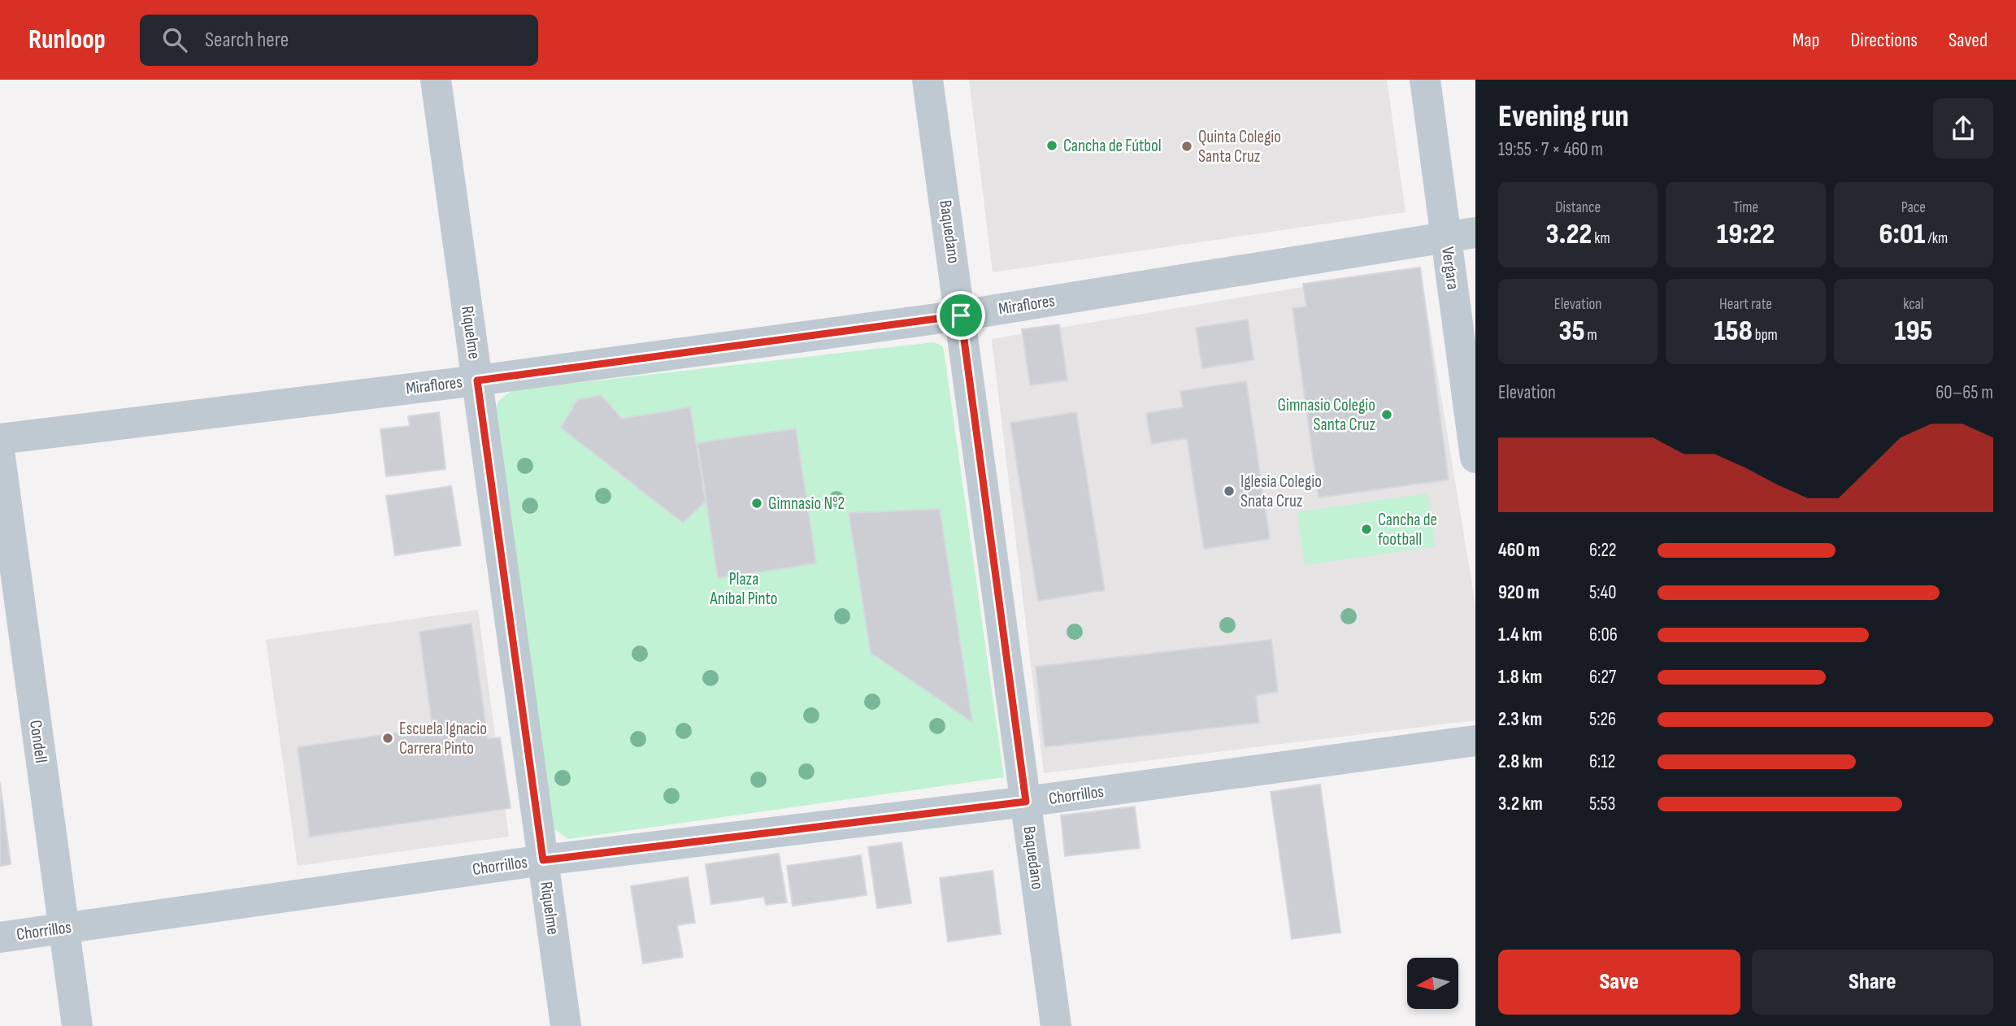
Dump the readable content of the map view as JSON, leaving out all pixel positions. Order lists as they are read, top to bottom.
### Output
{
  "streets": {
    "street": [
      "Baquedano",
      "Vergara",
      "Miraflores",
      "Riquelme",
      "Condell",
      "Chorrillos"
    ]
  },
  "crossings": [
    ["Baquedano", "Miraflores"],
    ["Baquedano", "Chorrillos"],
    ["Vergara", "Miraflores"],
    ["Miraflores", "Riquelme"],
    ["Riquelme", "Chorrillos"],
    ["Condell", "Chorrillos"]
  ],
  "parks": ["Plaza Aníbal Pinto"],
  "places": [
    "Cancha de Fútbol",
    "Quinta Colegio Santa Cruz",
    "Gimnasio Colegio Santa Cruz",
    "Iglesia Colegio Snata Cruz",
    "Gimnasio N°2",
    "Cancha de football",
    "Escuela Ignacio Carrera Pinto"
  ],
  "north": "left",
  "page": {
    "header": "Runloop",
    "search": "Search here",
    "nav": ["Map", "Directions", "Saved"],
    "heading": ["Evening run", "19:55 · 7 × 460 m"],
    "stats": [
      ["Distance", "3.22 km"],
      ["Time", "19:22"],
      ["Pace", "6:01 /km"],
      ["Elevation", "35 m"],
      ["Heart rate", "158 bpm"],
      ["kcal", "195"]
    ],
    "chart": ["Elevation", "60–65 m"],
    "list": [
      {
        "name": "460 m",
        "note": "6:22"
      },
      {
        "name": "920 m",
        "note": "5:40"
      },
      {
        "name": "1.4 km",
        "note": "6:06"
      },
      {
        "name": "1.8 km",
        "note": "6:27"
      },
      {
        "name": "2.3 km",
        "note": "5:26"
      },
      {
        "name": "2.8 km",
        "note": "6:12"
      },
      {
        "name": "3.2 km",
        "note": "5:53"
      }
    ],
    "buttons": ["Save", "Share"]
  }
}
